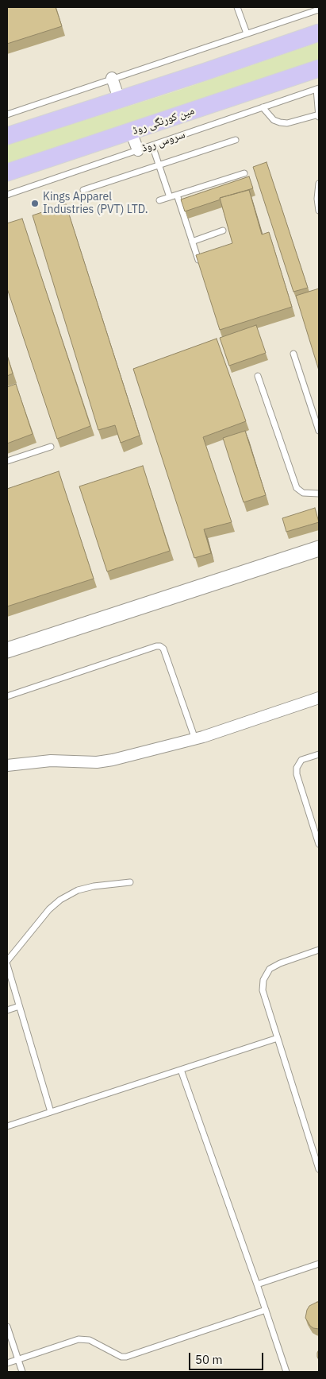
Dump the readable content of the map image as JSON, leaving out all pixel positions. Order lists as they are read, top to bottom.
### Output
{
  "streets": {
    "main road": ["مین کورنگی روڈ"],
    "lane": ["سروس روڈ"]
  },
  "places": ["Kings Apparel Industries (PVT) LTD."],
  "scale_bar": "50 m"
}
